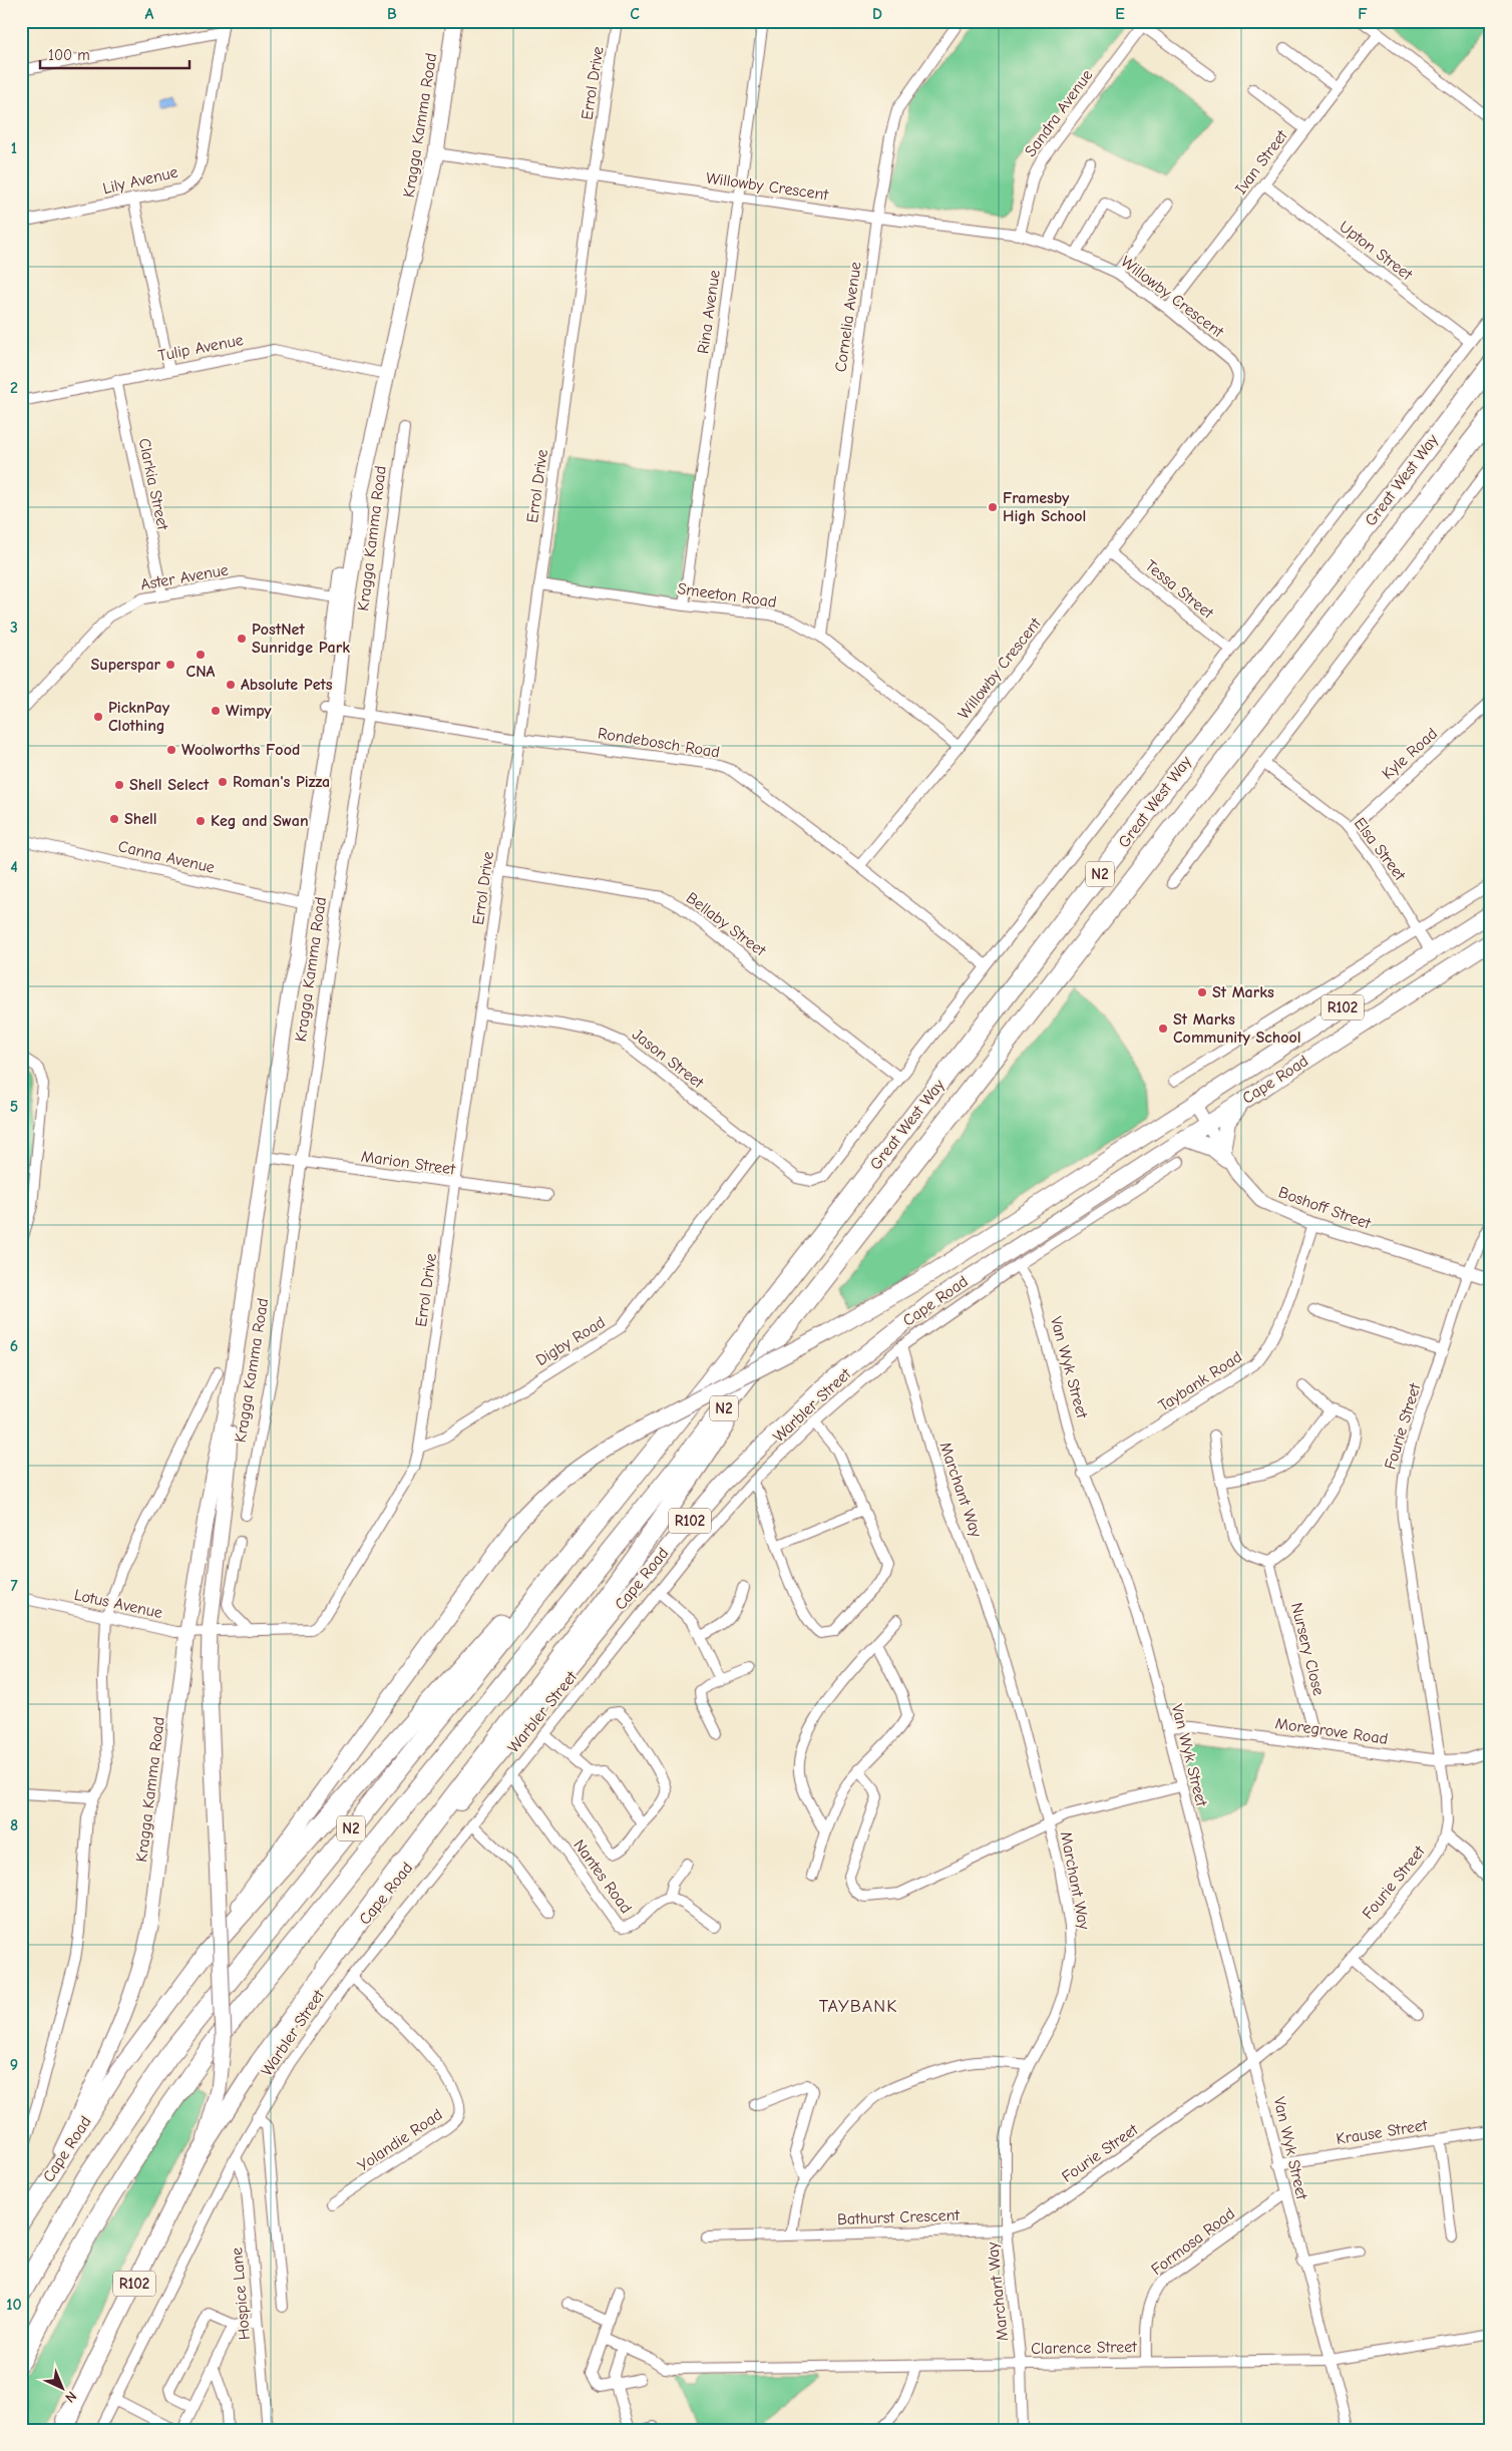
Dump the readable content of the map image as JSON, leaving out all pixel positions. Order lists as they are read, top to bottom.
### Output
{
  "streets": {
    "highway": ["Great West Way", "N2"],
    "main road": ["Kragga Kamma Road", "R102", "Cape Road"],
    "street": [
      "Errol Drive",
      "Sandra Avenue",
      "Ivan Street",
      "Lily Avenue",
      "Willowby Crescent",
      "Upton Street",
      "Rina Avenue",
      "Cornelia Avenue",
      "Tulip Avenue",
      "Clarkia Street",
      "Aster Avenue",
      "Tessa Street",
      "Smeeton Road",
      "Rondebosch Road",
      "Kyle Road",
      "Elsa Street",
      "Canna Avenue",
      "Bellaby Street",
      "Jason Street",
      "Marion Street",
      "Boshoff Street",
      "Digby Road",
      "Van Wyk Street",
      "Taybank Road",
      "Warbler Street",
      "Fourie Street",
      "Marchant Way",
      "Lotus Avenue",
      "Nursery Close",
      "Moregrove Road",
      "Nantes Road",
      "Krause Street",
      "Yolandie Road",
      "Bathurst Crescent",
      "Formosa Road",
      "Hospice Lane",
      "Clarence Street"
    ]
  },
  "crossings": [
    ["Errol Drive", "Kragga Kamma Road"],
    ["Errol Drive", "Willowby Crescent"],
    ["Errol Drive", "Smeeton Road"],
    ["Errol Drive", "Rondebosch Road"],
    ["Errol Drive", "Bellaby Street"],
    ["Errol Drive", "Jason Street"],
    ["Errol Drive", "Marion Street"],
    ["Errol Drive", "Digby Road"],
    ["Errol Drive", "Lotus Avenue"],
    ["Sandra Avenue", "Willowby Crescent"],
    ["Kragga Kamma Road", "Willowby Crescent"],
    ["Kragga Kamma Road", "Tulip Avenue"],
    ["Kragga Kamma Road", "Aster Avenue"],
    ["Kragga Kamma Road", "Rondebosch Road"],
    ["Kragga Kamma Road", "Canna Avenue"],
    ["Kragga Kamma Road", "Cape Road"],
    ["Kragga Kamma Road", "Marion Street"],
    ["Kragga Kamma Road", "Lotus Avenue"],
    ["Ivan Street", "Willowby Crescent"],
    ["Ivan Street", "Upton Street"],
    ["Willowby Crescent", "Rina Avenue"],
    ["Willowby Crescent", "Cornelia Avenue"],
    ["Willowby Crescent", "Tessa Street"],
    ["Willowby Crescent", "Smeeton Road"],
    ["Willowby Crescent", "Rondebosch Road"],
    ["Upton Street", "Great West Way"],
    ["Rina Avenue", "Smeeton Road"],
    ["Cornelia Avenue", "Smeeton Road"],
    ["Tulip Avenue", "Clarkia Street"],
    ["Great West Way", "Tessa Street"],
    ["Great West Way", "Rondebosch Road"],
    ["Great West Way", "N2"],
    ["Great West Way", "Bellaby Street"],
    ["Great West Way", "Jason Street"],
    ["Clarkia Street", "Aster Avenue"],
    ["Kyle Road", "Elsa Street"],
    ["Elsa Street", "Cape Road"],
    ["Jason Street", "Digby Road"],
    ["Cape Road", "Boshoff Street"],
    ["Boshoff Street", "Taybank Road"],
    ["Boshoff Street", "Fourie Street"],
    ["Van Wyk Street", "Taybank Road"],
    ["Van Wyk Street", "Warbler Street"],
    ["Van Wyk Street", "Fourie Street"],
    ["Van Wyk Street", "Moregrove Road"],
    ["Van Wyk Street", "Krause Street"],
    ["Van Wyk Street", "Formosa Road"],
    ["Van Wyk Street", "Clarence Street"],
    ["Warbler Street", "Marchant Way"],
    ["Warbler Street", "Nantes Road"],
    ["Warbler Street", "Yolandie Road"],
    ["Warbler Street", "Hospice Lane"],
    ["Fourie Street", "Marchant Way"],
    ["Fourie Street", "Moregrove Road"],
    ["Fourie Street", "Bathurst Crescent"],
    ["Marchant Way", "Bathurst Crescent"],
    ["Marchant Way", "Clarence Street"],
    ["Nursery Close", "Moregrove Road"],
    ["Formosa Road", "Clarence Street"]
  ],
  "districts": ["TAYBANK"],
  "places": [
    "Framesby High School",
    "PostNet Sunridge Park",
    "CNA",
    "Superspar",
    "Absolute Pets",
    "Wimpy",
    "PicknPay Clothing",
    "Woolworths Food",
    "Roman's Pizza",
    "Shell Select",
    "Shell",
    "Keg and Swan",
    "St Marks",
    "St Marks Community School"
  ],
  "scale_bar": "100 m",
  "north": "bottom right",
  "grid": {
    "columns": [
      "A",
      "B",
      "C",
      "D",
      "E",
      "F"
    ],
    "rows": [
      "1",
      "2",
      "3",
      "4",
      "5",
      "6",
      "7",
      "8",
      "9",
      "10"
    ]
  }
}
